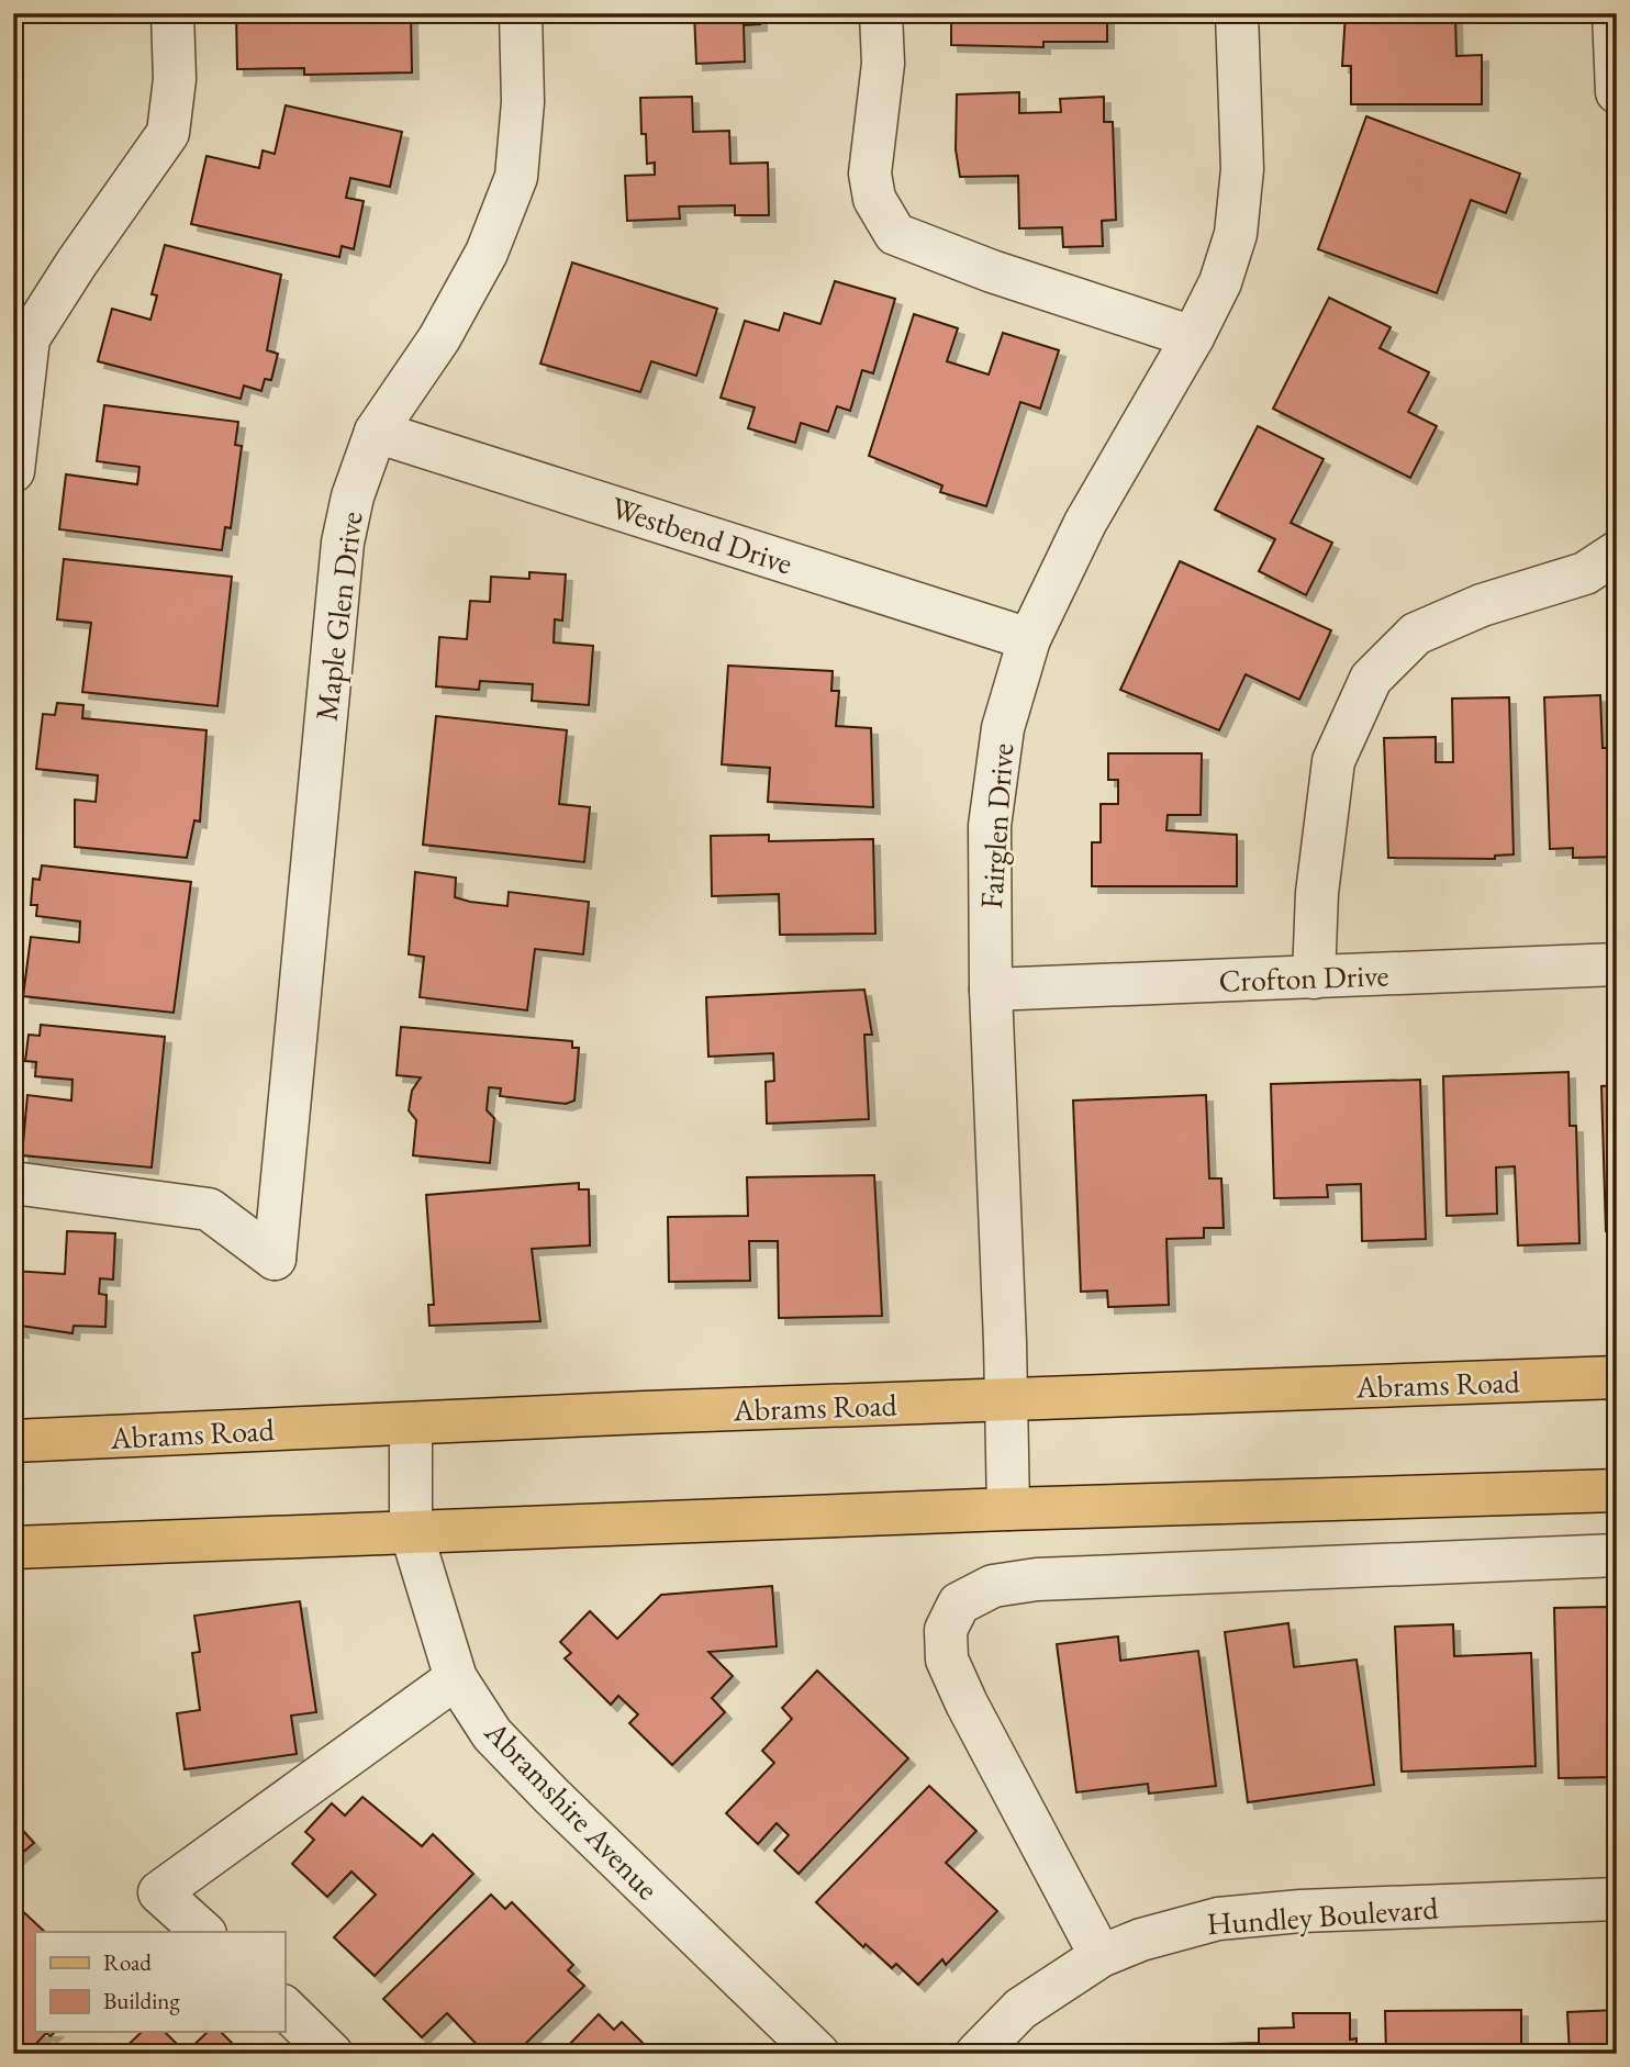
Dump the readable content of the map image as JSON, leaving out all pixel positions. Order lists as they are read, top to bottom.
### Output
{
  "streets": {
    "main road": ["Abrams Road"],
    "street": [
      "Westbend Drive",
      "Maple Glen Drive",
      "Fairglen Drive",
      "Crofton Drive",
      "Abramshire Avenue",
      "Hundley Boulevard"
    ]
  },
  "crossings": [
    ["Westbend Drive", "Maple Glen Drive"],
    ["Westbend Drive", "Fairglen Drive"],
    ["Fairglen Drive", "Crofton Drive"],
    ["Fairglen Drive", "Abrams Road"],
    ["Abrams Road", "Abramshire Avenue"]
  ],
  "legend": ["Road", "Building"]
}
